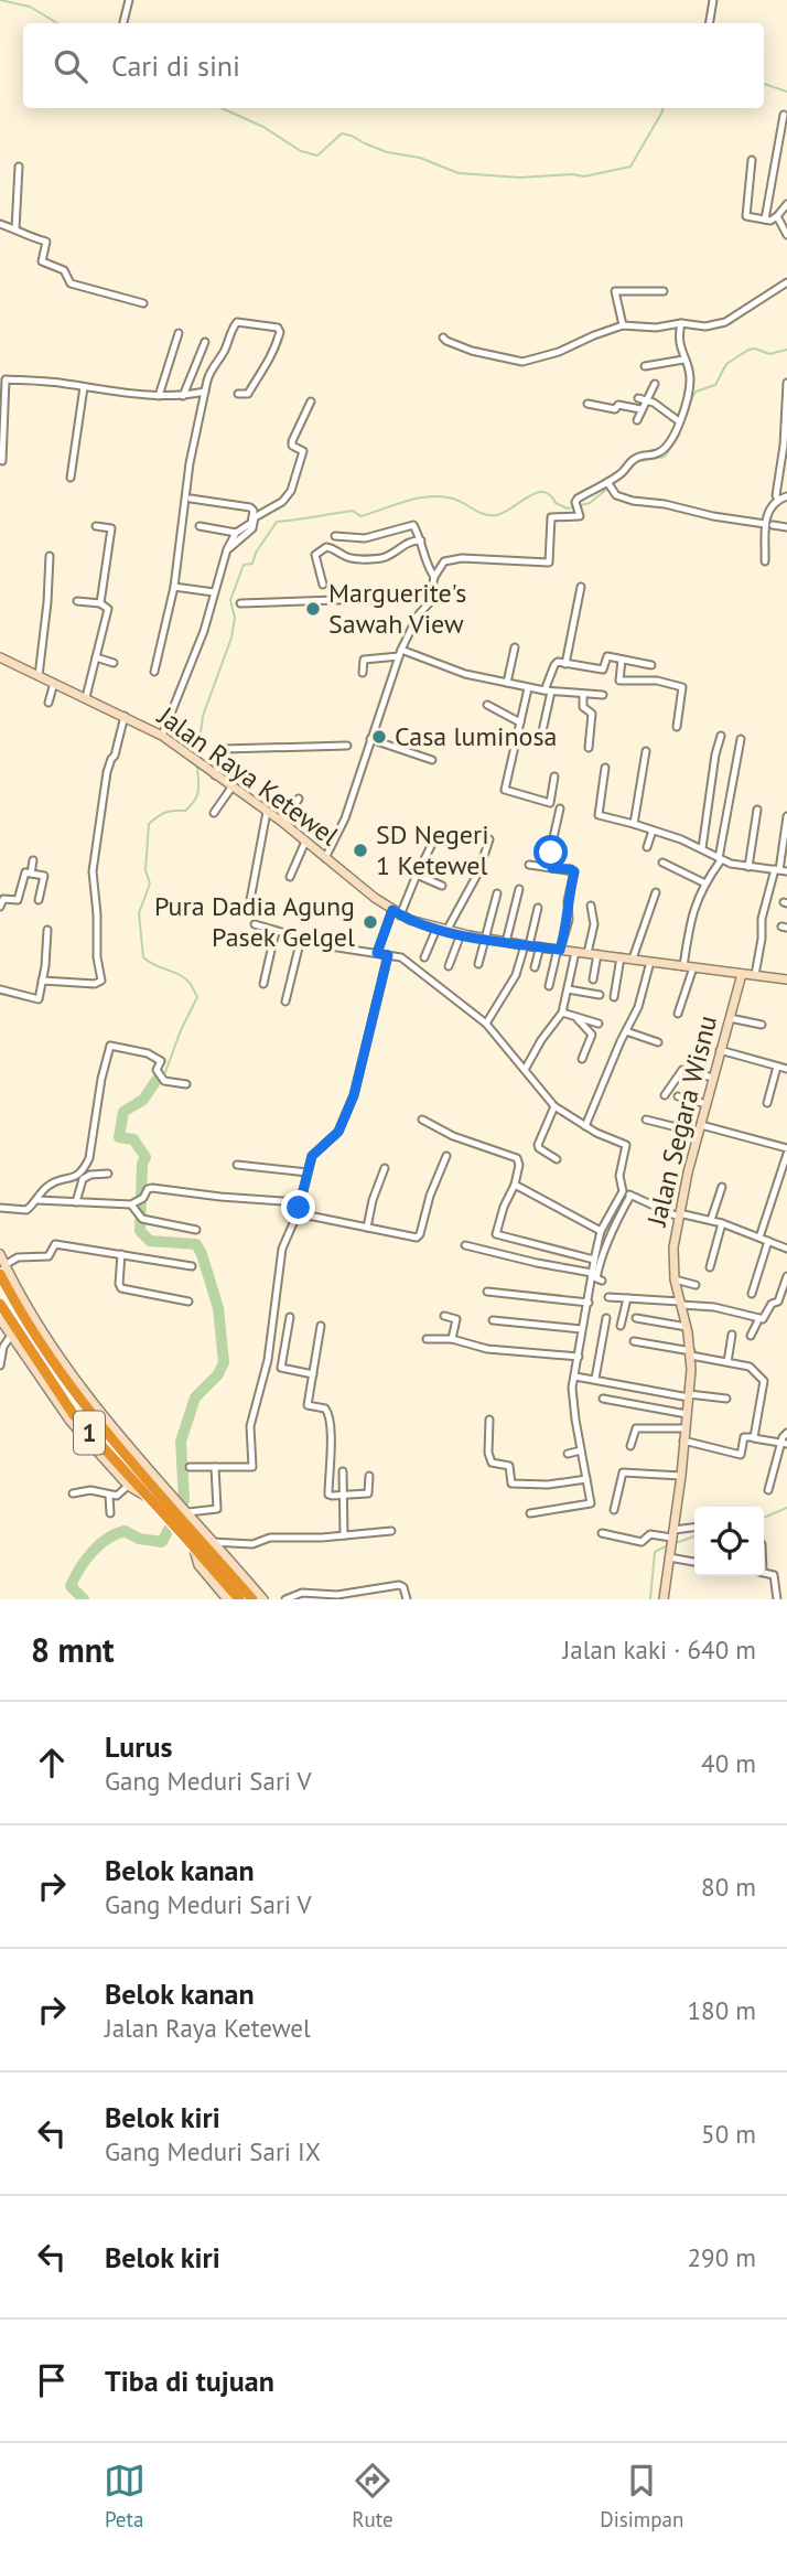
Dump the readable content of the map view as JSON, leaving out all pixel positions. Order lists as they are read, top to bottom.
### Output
{
  "streets": {
    "highway": ["1"],
    "street": ["Jalan Raya Ketewel", "Jalan Segara Wisnu"]
  },
  "crossings": [
    ["Jalan Raya Ketewel", "Jalan Segara Wisnu"]
  ],
  "places": [
    "Marguerite's Sawah View",
    "Casa luminosa",
    "SD Negeri 1 Ketewel",
    "Pura Dadia Agung Pasek Gelgel"
  ],
  "page": {
    "search": "Cari di sini",
    "heading": ["8 mnt", "Jalan kaki · 640 m"],
    "list": [
      ["Lurus", "Gang Meduri Sari V", "40 m"],
      ["Belok kanan", "Gang Meduri Sari V", "80 m"],
      ["Belok kanan", "Jalan Raya Ketewel", "180 m"],
      ["Belok kiri", "Gang Meduri Sari IX", "50 m"],
      ["Belok kiri", "290 m"],
      "Tiba di tujuan"
    ],
    "nav": ["Peta", "Rute", "Disimpan"]
  }
}
